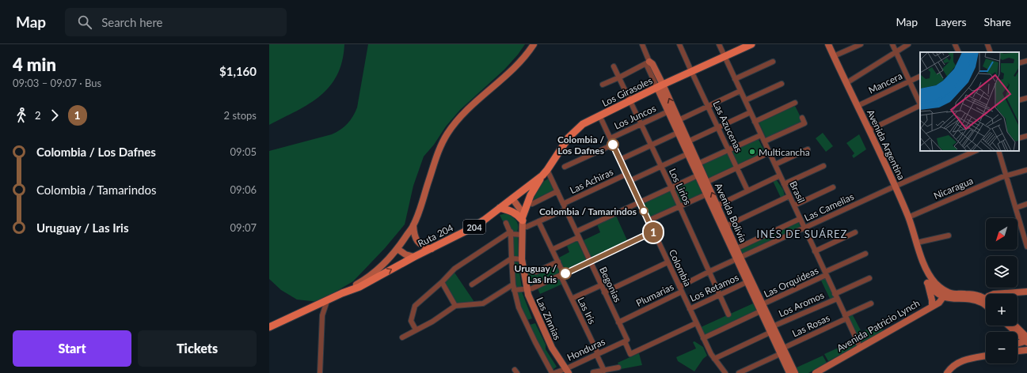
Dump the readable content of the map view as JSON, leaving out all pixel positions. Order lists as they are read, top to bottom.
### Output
{
  "streets": {
    "main road": ["Los Girasoles", "204", "Ruta 204"],
    "street": [
      "Mancera",
      "Los Juncos",
      "Las Azucenas",
      "Avenida Argentina",
      "Las Achiras",
      "Los Lirios",
      "Nicaragua",
      "Brasil",
      "Las Camelias",
      "Avenida Bolivia",
      "Colombia",
      "Las Orquideas",
      "Begonias",
      "Los Retamos",
      "Plumarias",
      "Los Aromos",
      "Las Iris",
      "Las Zinnias",
      "Las Rosas",
      "Avenida Patricio Lynch",
      "Honduras"
    ]
  },
  "crossings": [
    ["Mancera", "Avenida Argentina"],
    ["Los Girasoles", "Los Lirios"],
    ["Los Girasoles", "Avenida Bolivia"],
    ["Los Girasoles", "Ruta 204"],
    ["Los Girasoles", "Colombia"],
    ["Los Juncos", "Los Lirios"],
    ["Los Juncos", "Avenida Bolivia"],
    ["Los Juncos", "Colombia"],
    ["Avenida Argentina", "Nicaragua"],
    ["Avenida Argentina", "Las Camelias"],
    ["Avenida Argentina", "Avenida Patricio Lynch"],
    ["Las Achiras", "Colombia"],
    ["Las Achiras", "Begonias"],
    ["Los Lirios", "Las Camelias"],
    ["Los Lirios", "Los Retamos"],
    ["Brasil", "Las Camelias"],
    ["Brasil", "Las Orquideas"],
    ["Brasil", "Los Aromos"],
    ["Brasil", "Las Rosas"],
    ["Brasil", "Avenida Patricio Lynch"],
    ["Las Camelias", "Avenida Bolivia"],
    ["Las Camelias", "Colombia"],
    ["Avenida Bolivia", "Las Orquideas"],
    ["Avenida Bolivia", "Los Retamos"],
    ["Avenida Bolivia", "Los Aromos"],
    ["Avenida Bolivia", "Las Rosas"],
    ["Ruta 204", "Colombia"],
    ["Ruta 204", "Begonias"],
    ["Colombia", "Begonias"],
    ["Colombia", "Los Retamos"],
    ["Colombia", "Plumarias"],
    ["Colombia", "Los Aromos"],
    ["Begonias", "Plumarias"],
    ["Begonias", "Honduras"],
    ["Las Iris", "Honduras"],
    ["Las Zinnias", "Honduras"]
  ],
  "districts": ["INÉS DE SUÁREZ"],
  "places": [
    "Colombia / Los Dafnes",
    "Multicancha",
    "Colombia / Tamarindos",
    "Uruguay / Las Iris"
  ],
  "lines": ["bus line 1"],
  "north": "bottom left",
  "page": {
    "header": "Map",
    "search": "Search here",
    "nav": ["Map", "Layers", "Share"],
    "heading": ["4 min", "09:03 – 09:07 · Bus", "$1,160"],
    "on_map": "1",
    "legs": ["2", "1", "2 stops"],
    "list": [
      {
        "name": "Colombia / Los Dafnes",
        "value": "09:05"
      },
      {
        "name": "Colombia / Tamarindos",
        "value": "09:06"
      },
      {
        "name": "Uruguay / Las Iris",
        "value": "09:07"
      }
    ],
    "map_buttons": ["+", "−"],
    "buttons": ["Start", "Tickets"]
  }
}
